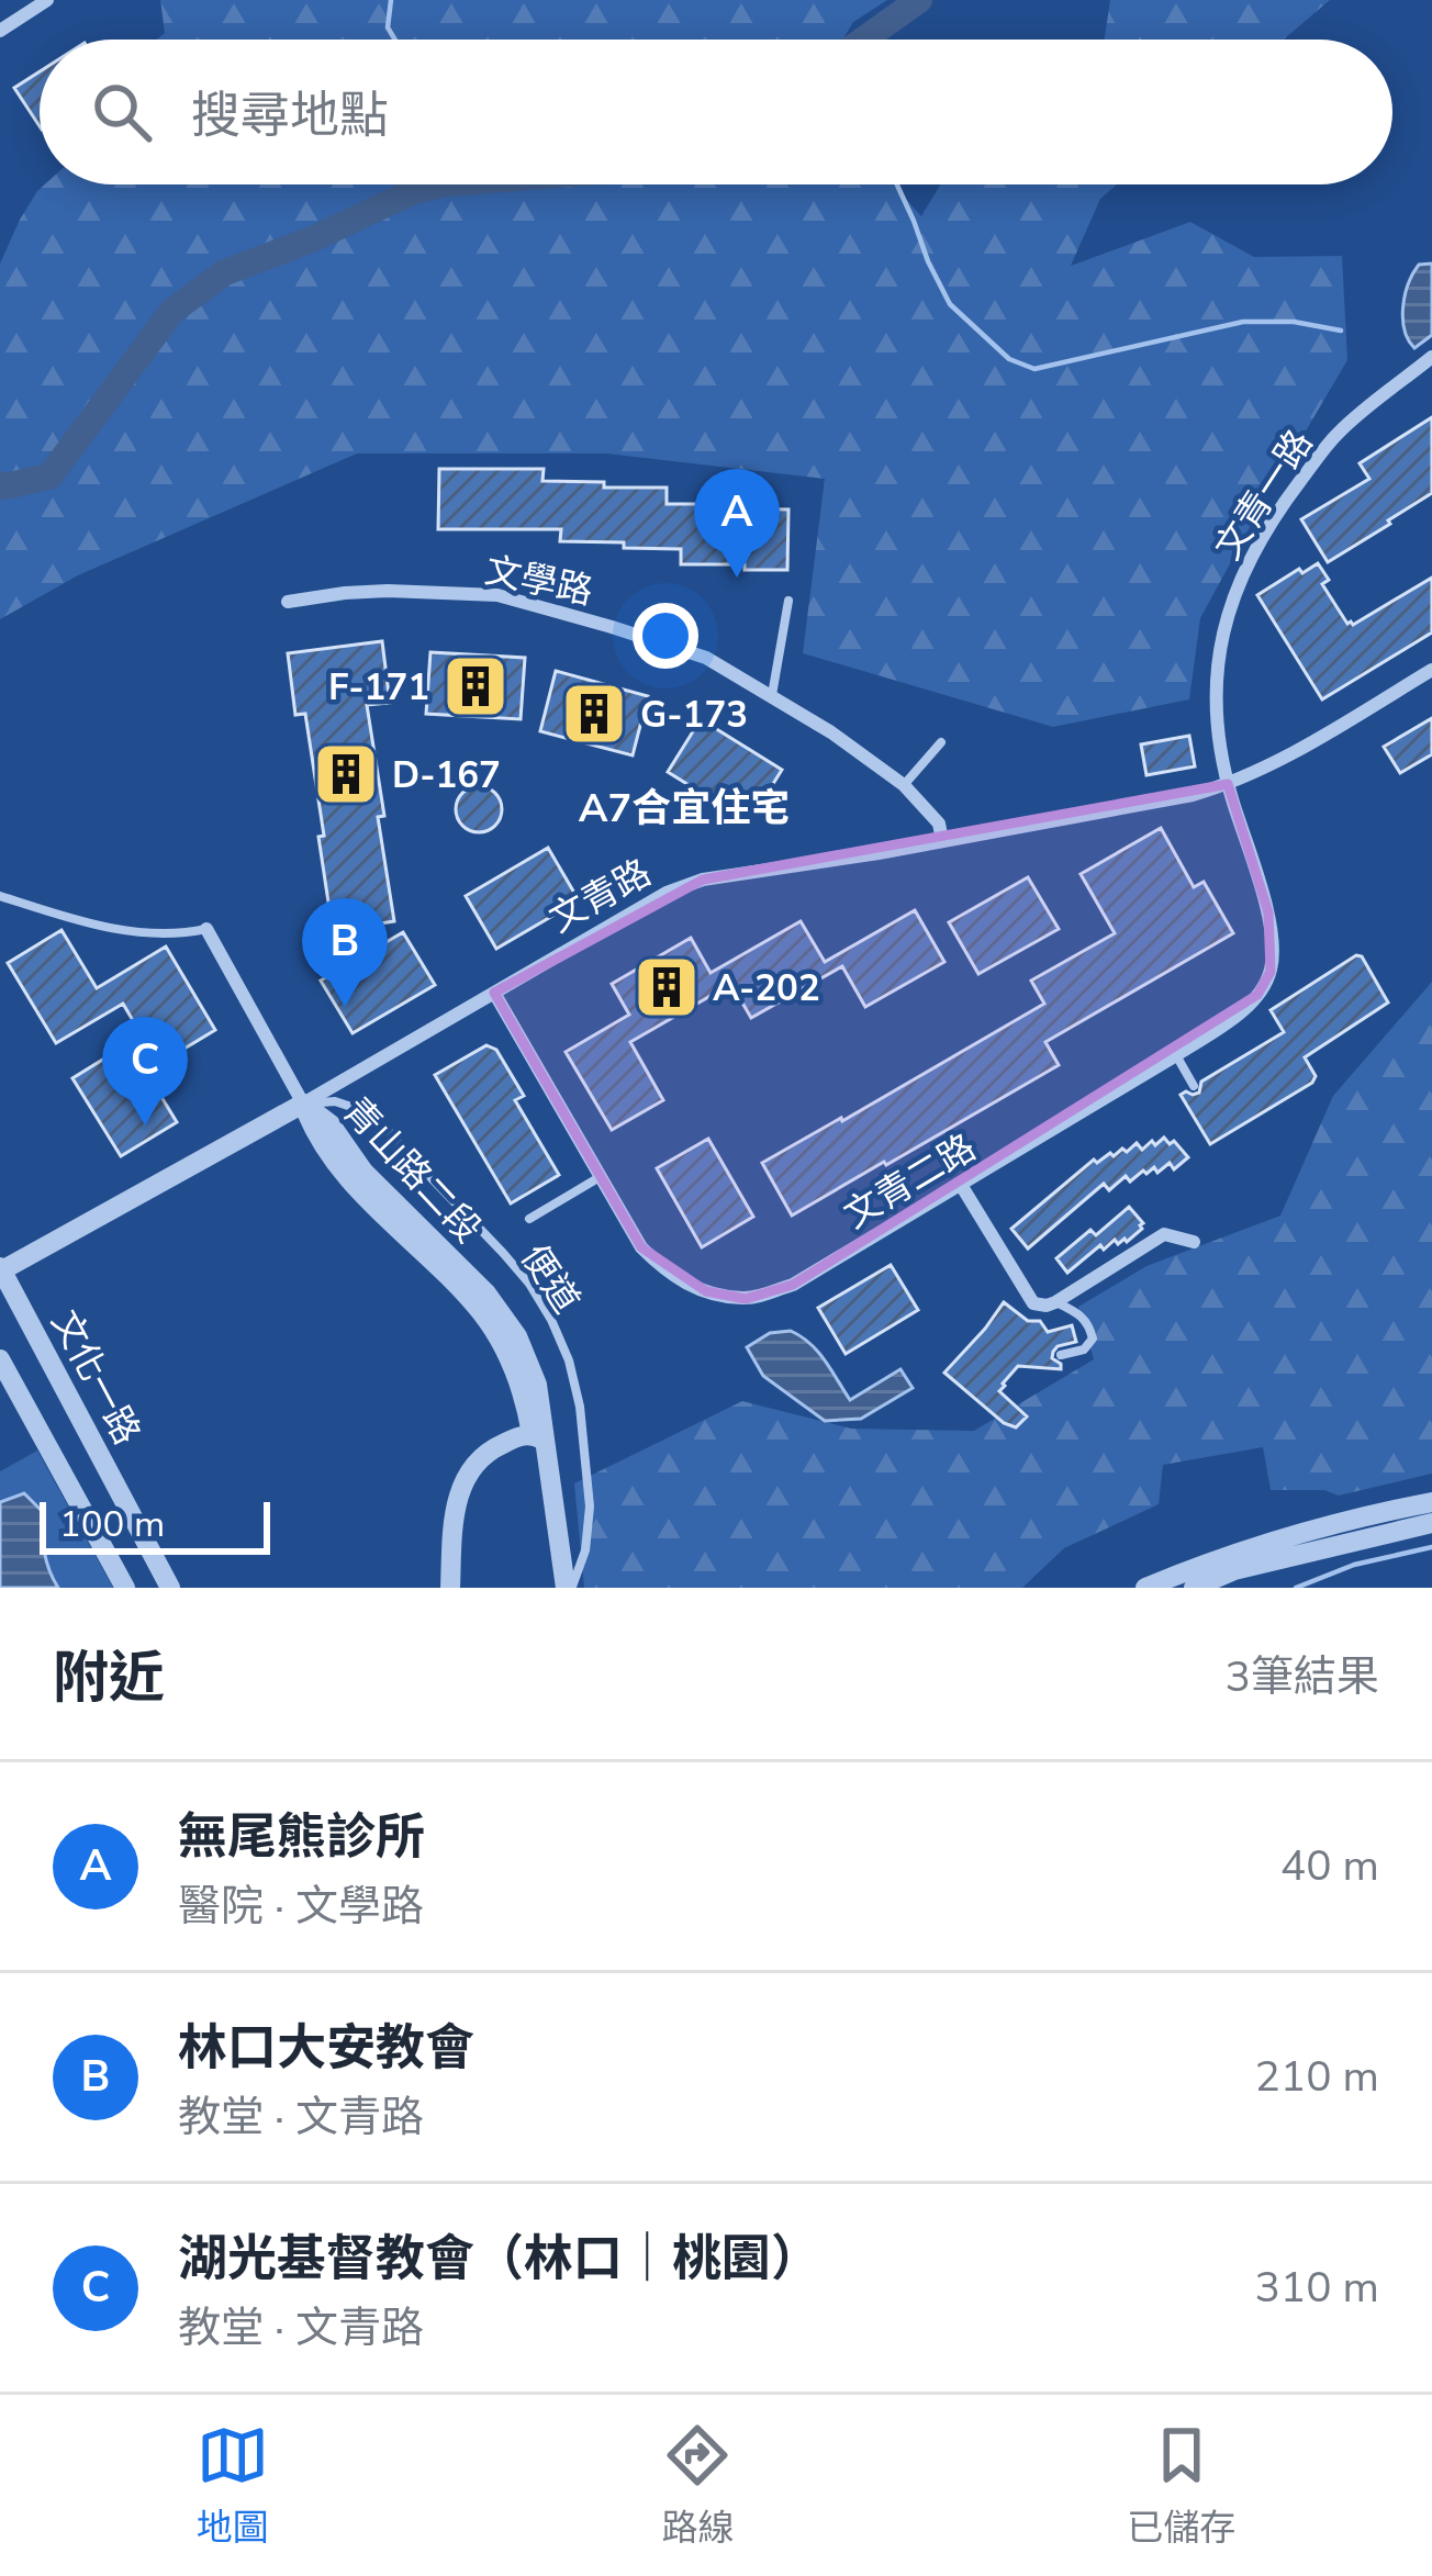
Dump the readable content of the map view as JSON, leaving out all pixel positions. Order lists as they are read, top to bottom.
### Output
{
  "streets": {
    "street": [
      "文青一路",
      "文學路",
      "文青路",
      "青山路二段",
      "文青二路",
      "文化一路"
    ],
    "lane": ["便道"]
  },
  "crossings": [
    ["文青一路", "文青路"],
    ["文青一路", "文青二路"],
    ["文學路", "文青路"],
    ["文青路", "青山路二段"],
    ["文青路", "文青二路"],
    ["文青路", "便道"],
    ["文青路", "文化一路"],
    ["青山路二段", "便道"]
  ],
  "districts": ["A7合宜住宅"],
  "places": {
    "building": [
      "F-171",
      "G-173",
      "D-167",
      "A-202"
    ]
  },
  "scale_bar": "100 m",
  "page": {
    "search": "搜尋地點",
    "pins": ["A", "B", "C"],
    "scale": "100 m",
    "heading": ["附近", "3筆結果"],
    "list": [
      {
        "mark": "A",
        "name": "無尾熊診所",
        "note": "醫院 · 文學路",
        "value": "40 m"
      },
      {
        "mark": "B",
        "name": "林口大安教會",
        "note": "教堂 · 文青路",
        "value": "210 m"
      },
      {
        "mark": "C",
        "name": "湖光基督教會（林口｜桃園）",
        "note": "教堂 · 文青路",
        "value": "310 m"
      }
    ],
    "nav": ["地圖", "路線", "已儲存"]
  }
}
